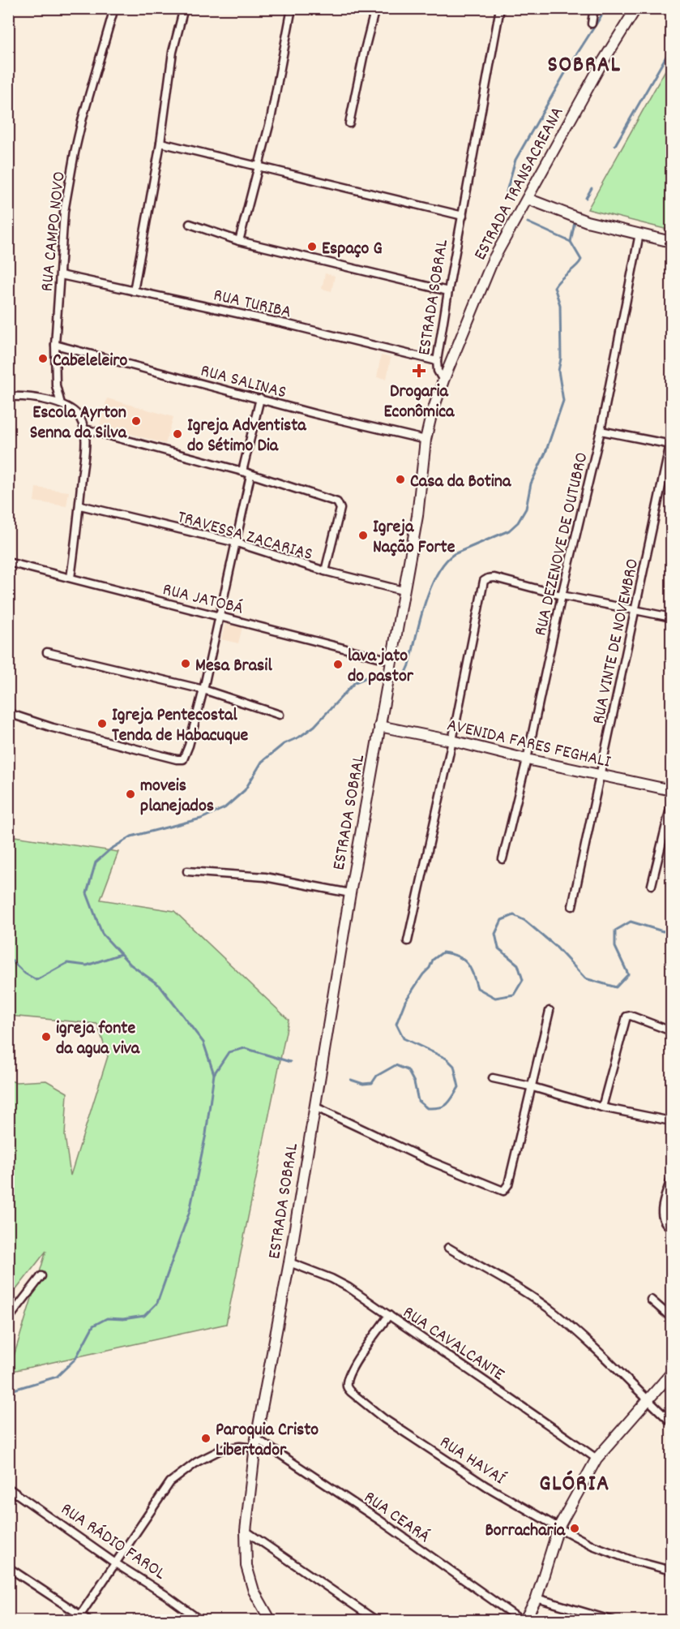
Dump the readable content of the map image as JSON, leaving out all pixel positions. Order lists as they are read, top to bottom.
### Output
{
  "streets": {
    "street": [
      "ESTRADA TRANSACREANA",
      "RUA CAMPO NOVO",
      "ESTRADA SOBRAL",
      "RUA TURIBA",
      "RUA SALINAS",
      "TRAVESSA ZACARIAS",
      "RUA DEZENOVE DE OUTUBRO",
      "RUA JATOBÁ",
      "RUA VINTE DE NOVEMBRO",
      "AVENIDA FARES FEGHALI",
      "RUA CAVALCANTE",
      "RUA HAVAÍ",
      "RUA CEARÁ",
      "RUA RÁDIO FAROL"
    ]
  },
  "crossings": [
    ["ESTRADA TRANSACREANA", "ESTRADA SOBRAL"],
    ["RUA CAMPO NOVO", "RUA TURIBA"],
    ["RUA CAMPO NOVO", "RUA SALINAS"],
    ["ESTRADA SOBRAL", "RUA TURIBA"],
    ["ESTRADA SOBRAL", "RUA SALINAS"],
    ["ESTRADA SOBRAL", "TRAVESSA ZACARIAS"],
    ["ESTRADA SOBRAL", "RUA JATOBÁ"],
    ["ESTRADA SOBRAL", "AVENIDA FARES FEGHALI"],
    ["ESTRADA SOBRAL", "RUA CAVALCANTE"],
    ["ESTRADA SOBRAL", "RUA CEARÁ"],
    ["RUA DEZENOVE DE OUTUBRO", "AVENIDA FARES FEGHALI"],
    ["RUA VINTE DE NOVEMBRO", "AVENIDA FARES FEGHALI"],
    ["RUA CAVALCANTE", "RUA HAVAÍ"]
  ],
  "districts": ["SOBRAL", "GLÓRIA"],
  "places": {
    "other": [
      "Espaço G",
      "Cabeleleiro",
      "Escola Ayrton Senna da Silva",
      "Igreja Adventista do Sétimo Dia",
      "Casa da Botina",
      "Igreja Nação Forte",
      "Mesa Brasil",
      "lava jato do pastor",
      "Igreja Pentecostal Tenda de Habacuque",
      "moveis planejados",
      "igreja fonte da agua viva",
      "Paroquia Cristo Libertador",
      "Borracharia"
    ],
    "health": ["Drogaria Econômica"]
  }
}
